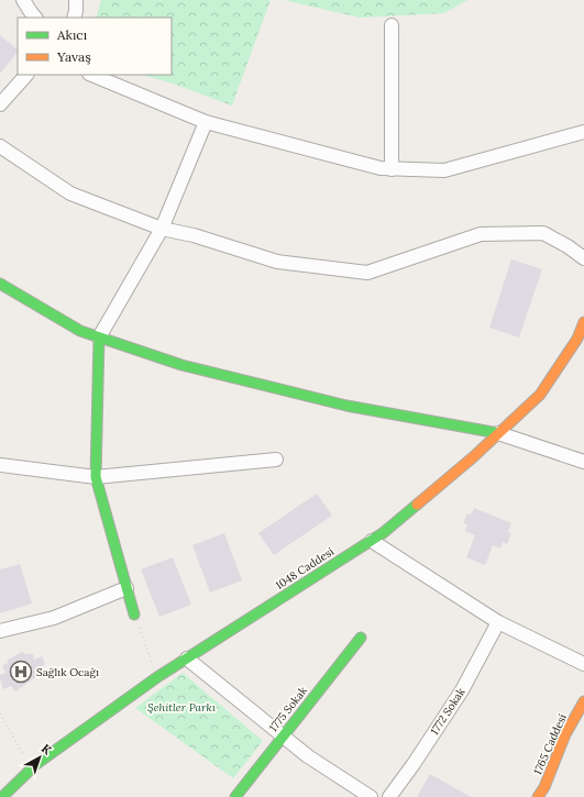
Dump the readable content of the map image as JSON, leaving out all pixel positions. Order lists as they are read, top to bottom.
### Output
{
  "streets": {
    "street": [
      "1048 Caddesi",
      "1775 Sokak",
      "1772 Sokak",
      "1765 Caddesi"
    ]
  },
  "parks": ["Şehitler Parkı"],
  "places": {
    "hospital": ["Sağlık Ocağı"]
  },
  "legend": ["Akıcı", "Yavaş"],
  "north": "top right"
}
